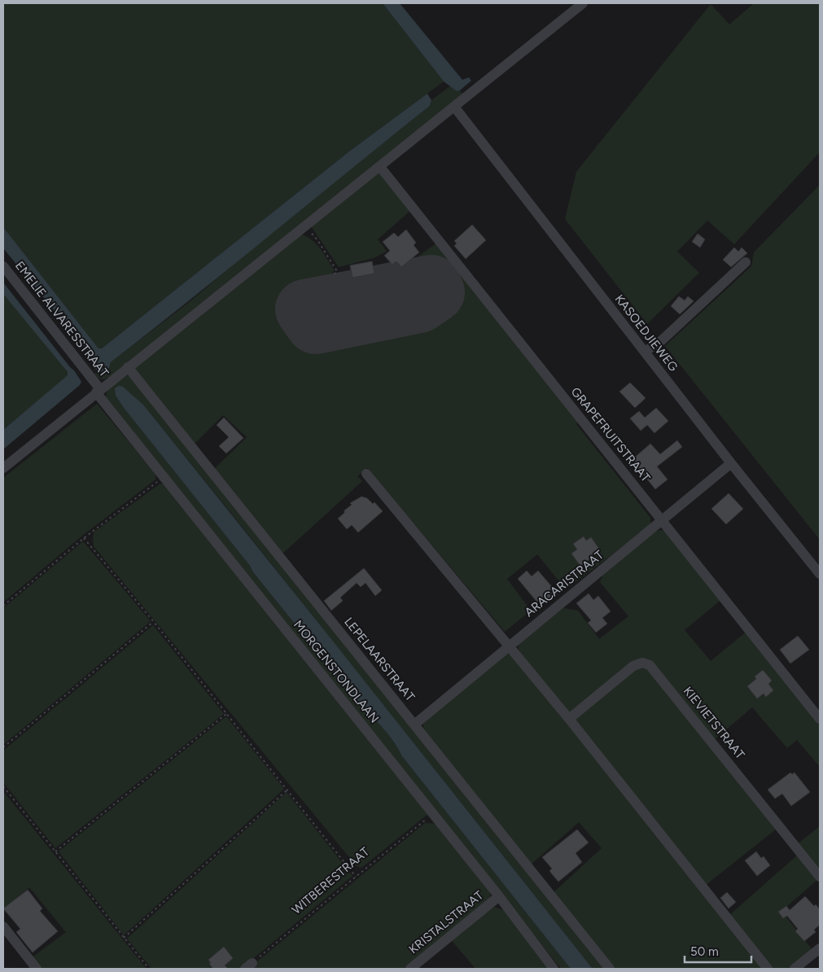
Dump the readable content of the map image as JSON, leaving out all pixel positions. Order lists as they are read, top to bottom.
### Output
{
  "streets": {
    "street": [
      "EMELIE ALVARESSTRAAT",
      "KASOEDJIEWEG",
      "GRAPEFRUITSTRAAT",
      "ARACARISTRAAT",
      "LEPELAARSTRAAT",
      "MORGENSTONDLAAN",
      "KIEVIETSTRAAT",
      "KRISTALSTRAAT"
    ],
    "path": ["WITBERESTRAAT"]
  },
  "crossings": [
    ["EMELIE ALVARESSTRAAT", "MORGENSTONDLAAN"],
    ["KASOEDJIEWEG", "ARACARISTRAAT"],
    ["GRAPEFRUITSTRAAT", "ARACARISTRAAT"],
    ["ARACARISTRAAT", "LEPELAARSTRAAT"],
    ["MORGENSTONDLAAN", "WITBERESTRAAT"],
    ["MORGENSTONDLAAN", "KRISTALSTRAAT"]
  ],
  "scale_bar": "50 m"
}
